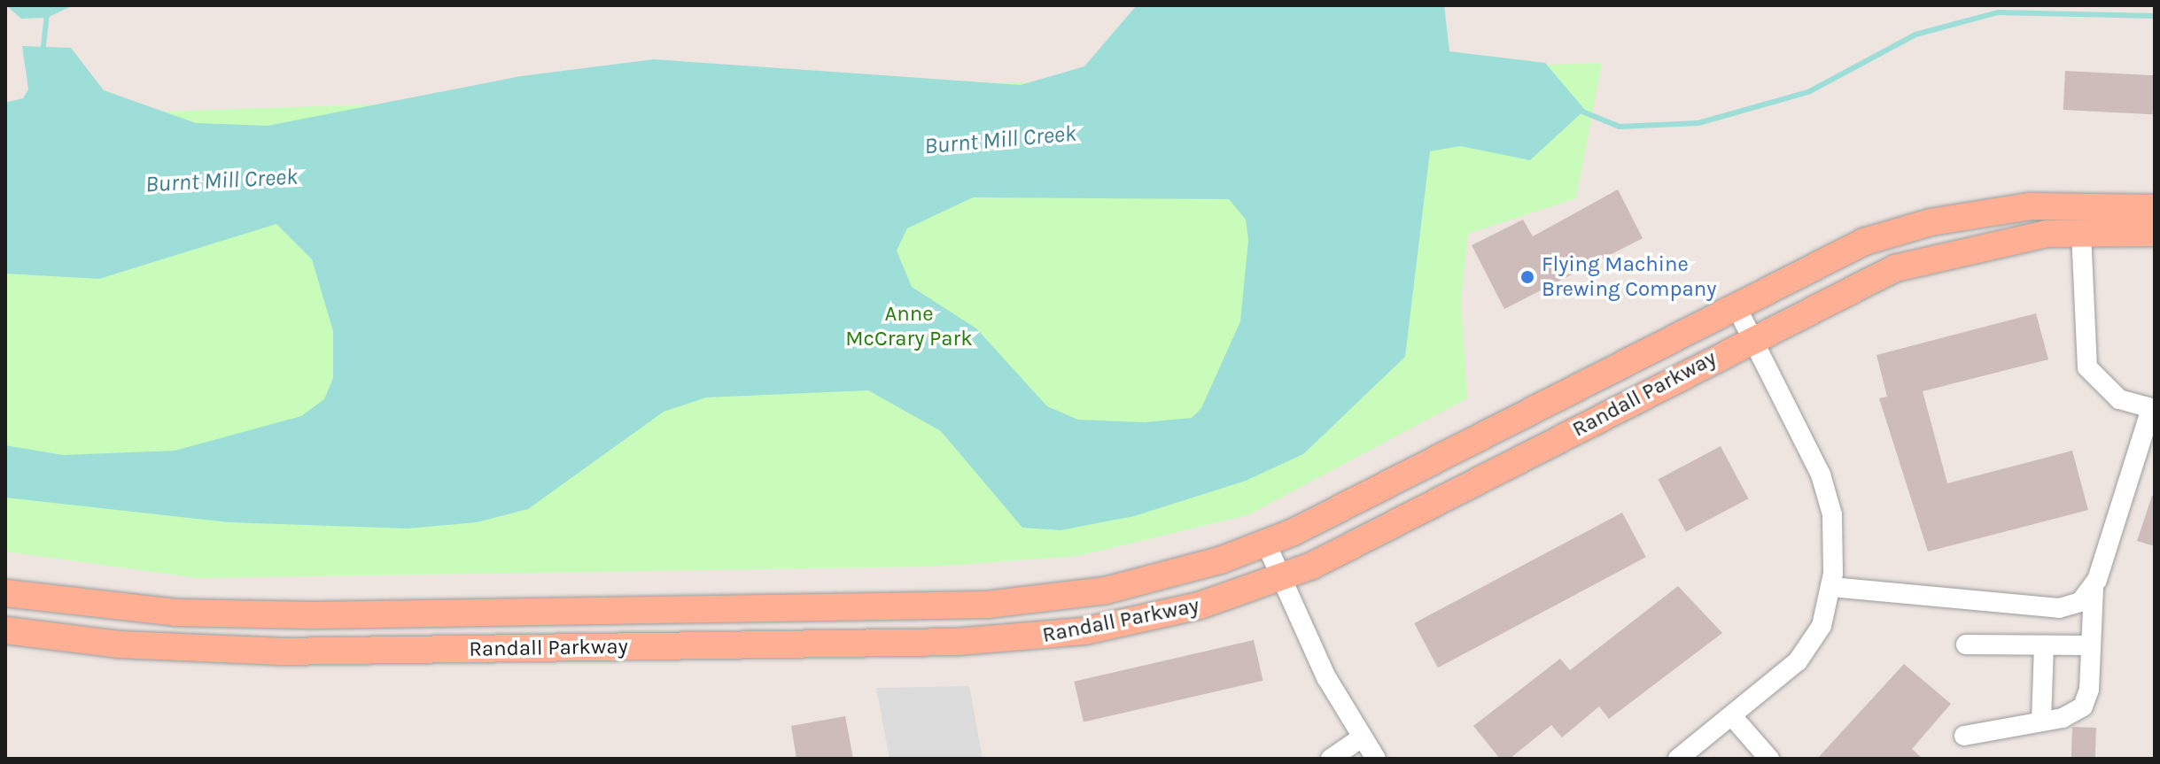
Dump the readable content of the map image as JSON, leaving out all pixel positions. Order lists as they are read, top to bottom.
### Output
{
  "streets": {
    "main road": ["Randall Parkway"]
  },
  "water": ["Burnt Mill Creek"],
  "parks": ["Anne McCrary Park"],
  "places": ["Flying Machine Brewing Company"]
}
